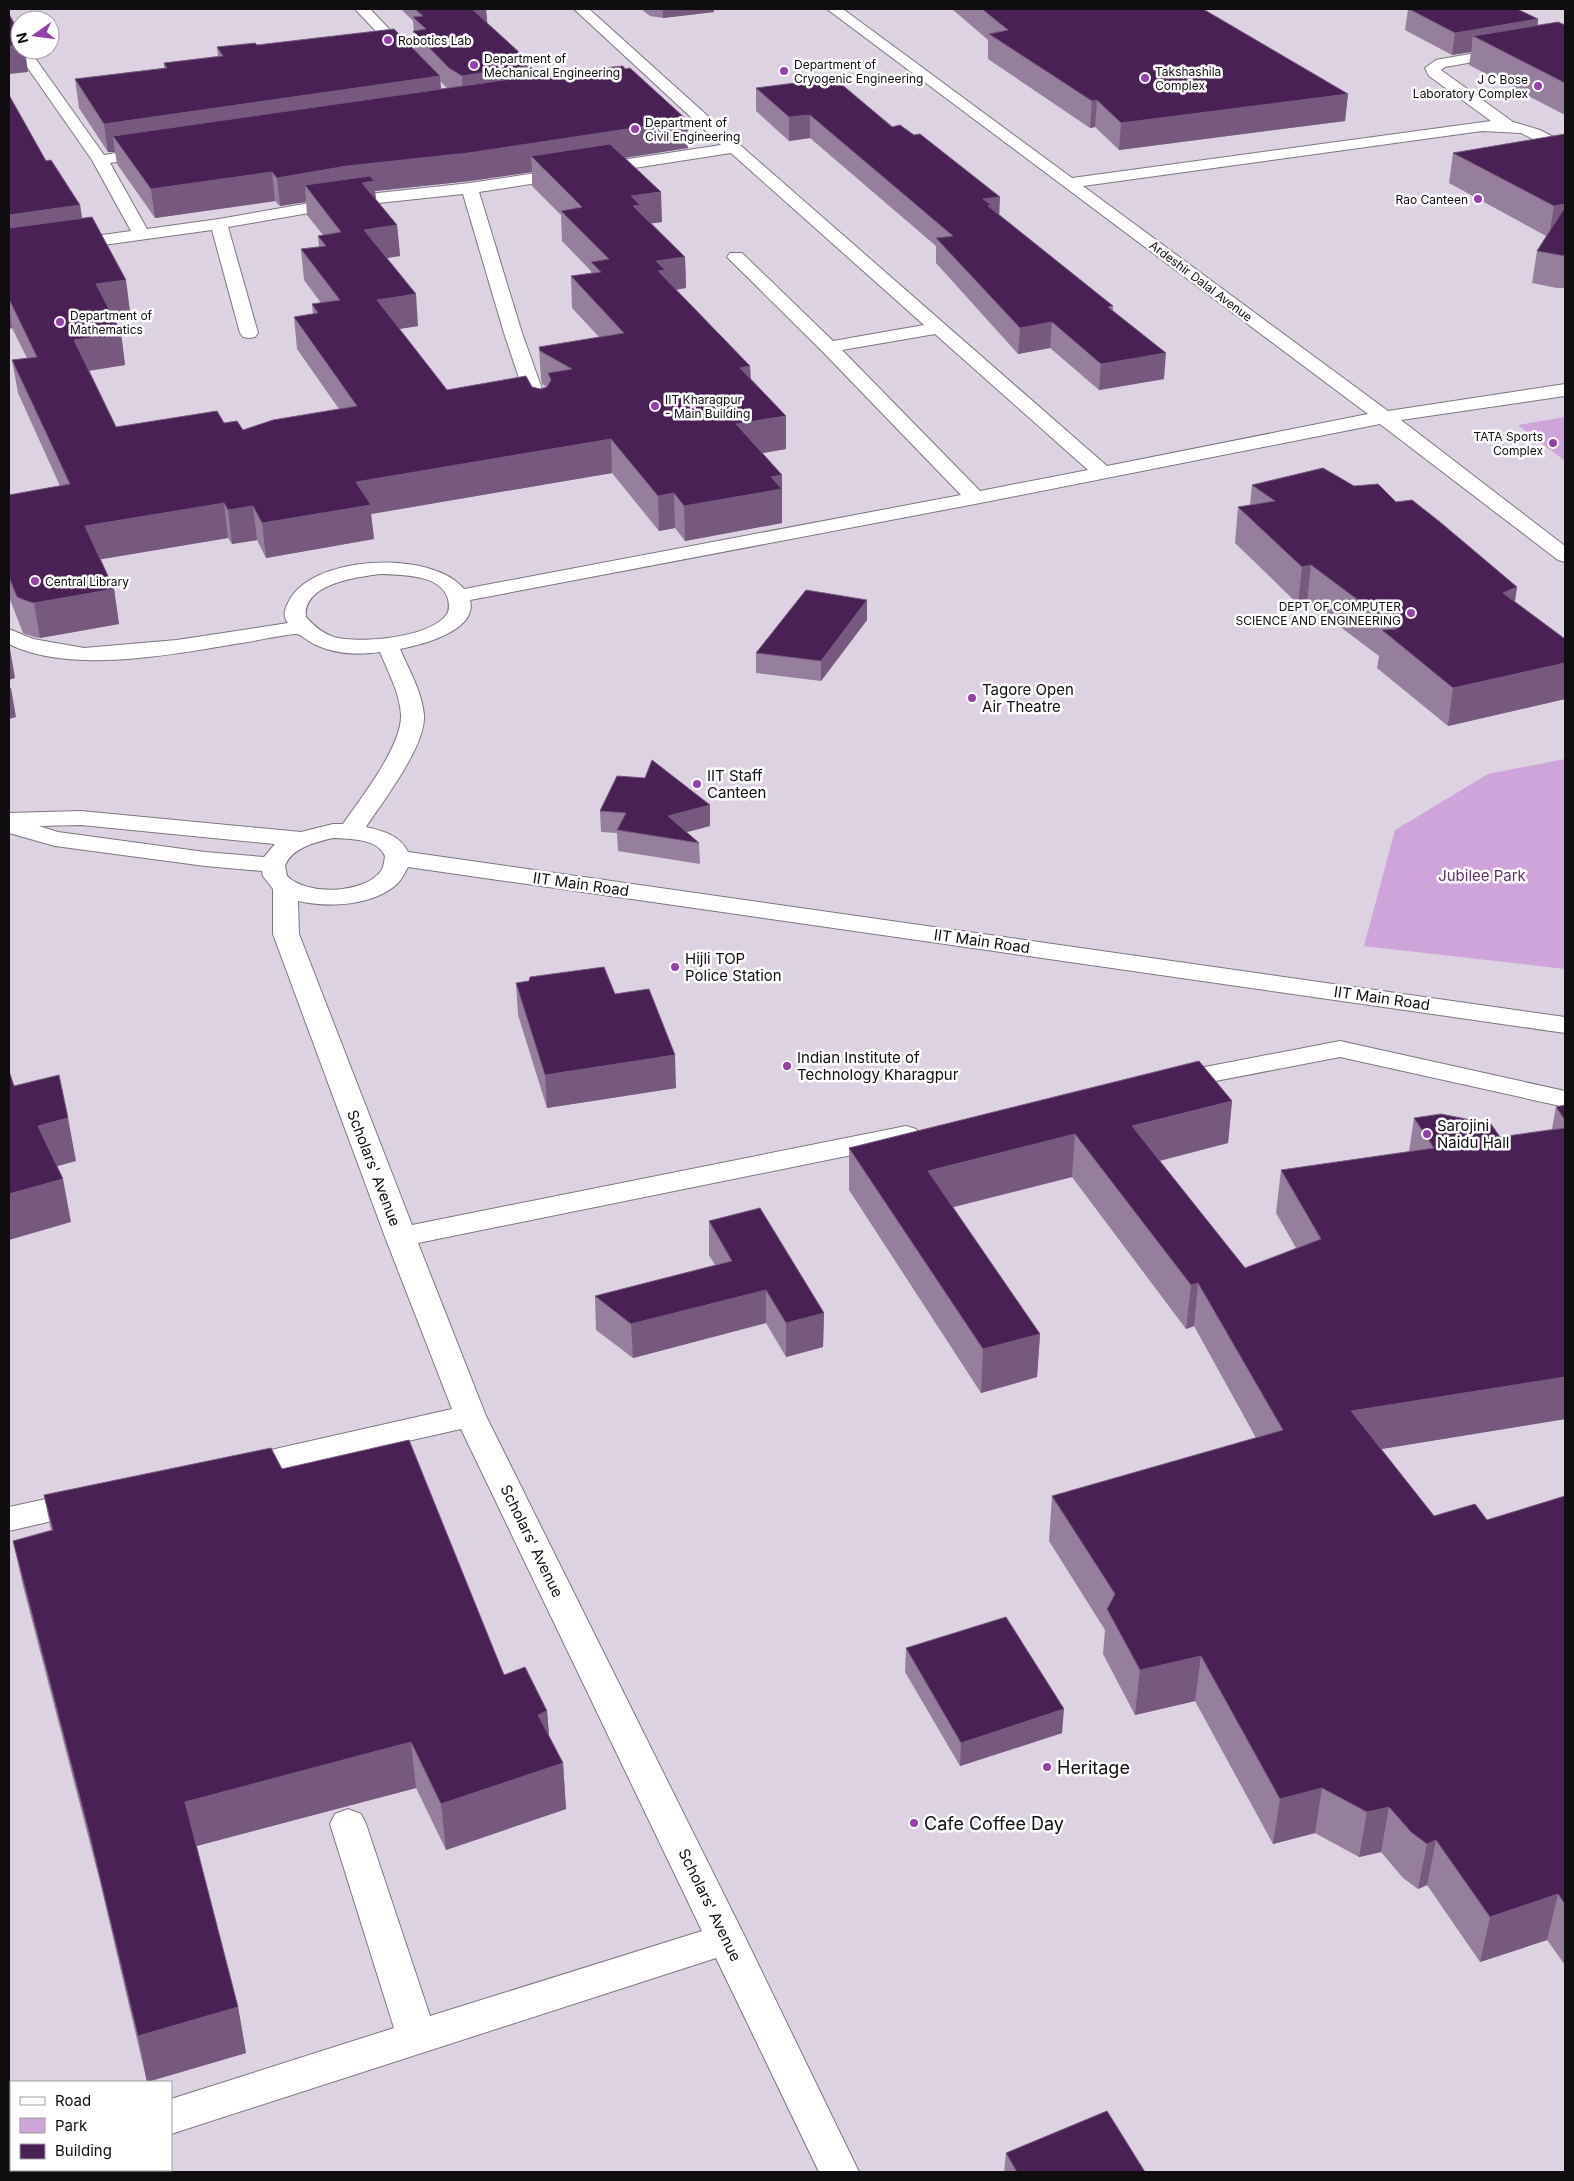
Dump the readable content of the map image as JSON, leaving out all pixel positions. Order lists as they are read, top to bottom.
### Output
{
  "streets": {
    "street": ["Ardeshir Dalal Avenue", "IIT Main Road", "Scholars' Avenue"]
  },
  "parks": ["Jubilee Park"],
  "places": [
    "Robotics Lab",
    "Department of Mechanical Engineering",
    "Department of Cryogenic Engineering",
    "Takshashila Complex",
    "J C Bose Laboratory Complex",
    "Department of Civil Engineering",
    "Rao Canteen",
    "Department of Mathematics",
    "IIT Kharagpur - Main Building",
    "TATA Sports Complex",
    "Central Library",
    "DEPT OF COMPUTER SCIENCE AND ENGINEERING",
    "Tagore Open Air Theatre",
    "IIT Staff Canteen",
    "Hijli TOP Police Station",
    "Indian Institute of Technology Kharagpur",
    "Sarojini Naidu Hall",
    "Heritage",
    "Cafe Coffee Day"
  ],
  "legend": ["Road", "Park", "Building"],
  "north": "left"
}
